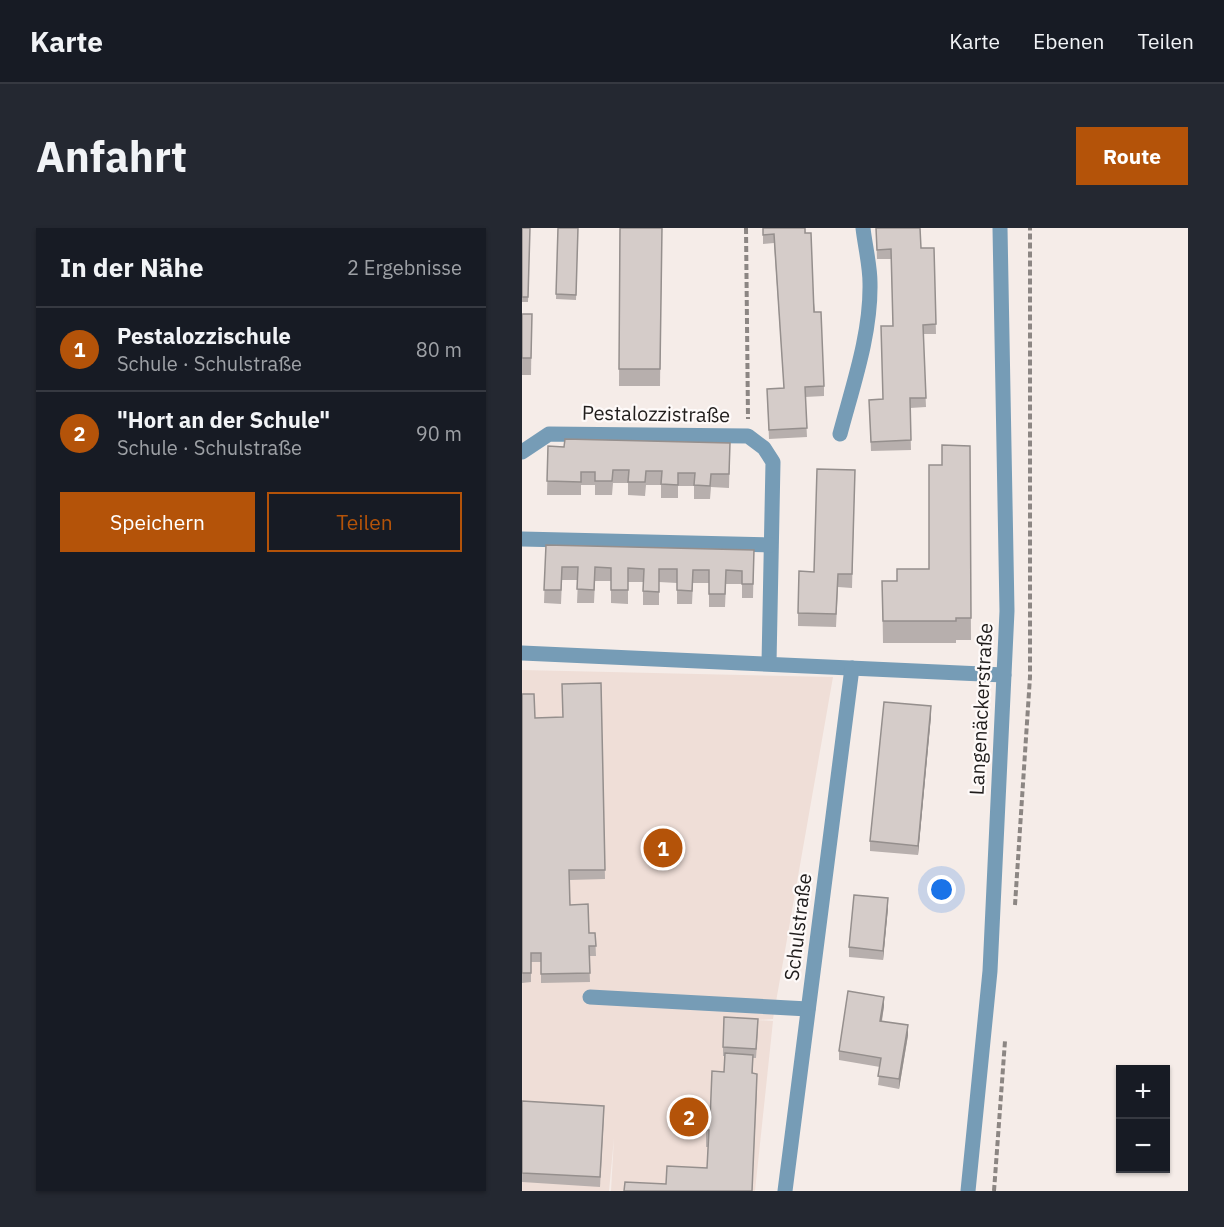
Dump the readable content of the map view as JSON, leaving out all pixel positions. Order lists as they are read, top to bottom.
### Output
{
  "streets": {
    "street": ["Pestalozzistraße", "Langenäckerstraße", "Schulstraße"]
  },
  "page": {
    "header": "Karte",
    "nav": ["Karte", "Ebenen", "Teilen"],
    "buttons": [
      "Route",
      ["Speichern", "Teilen"]
    ],
    "title": "Anfahrt",
    "heading": ["In der Nähe", "2 Ergebnisse"],
    "list": [
      {
        "mark": "1",
        "name": "Pestalozzischule",
        "note": "Schule · Schulstraße",
        "value": "80 m"
      },
      {
        "mark": "2",
        "name": "\"Hort an der Schule\"",
        "note": "Schule · Schulstraße",
        "value": "90 m"
      }
    ],
    "pins": ["1", "2"],
    "map_buttons": ["+", "−"]
  }
}
